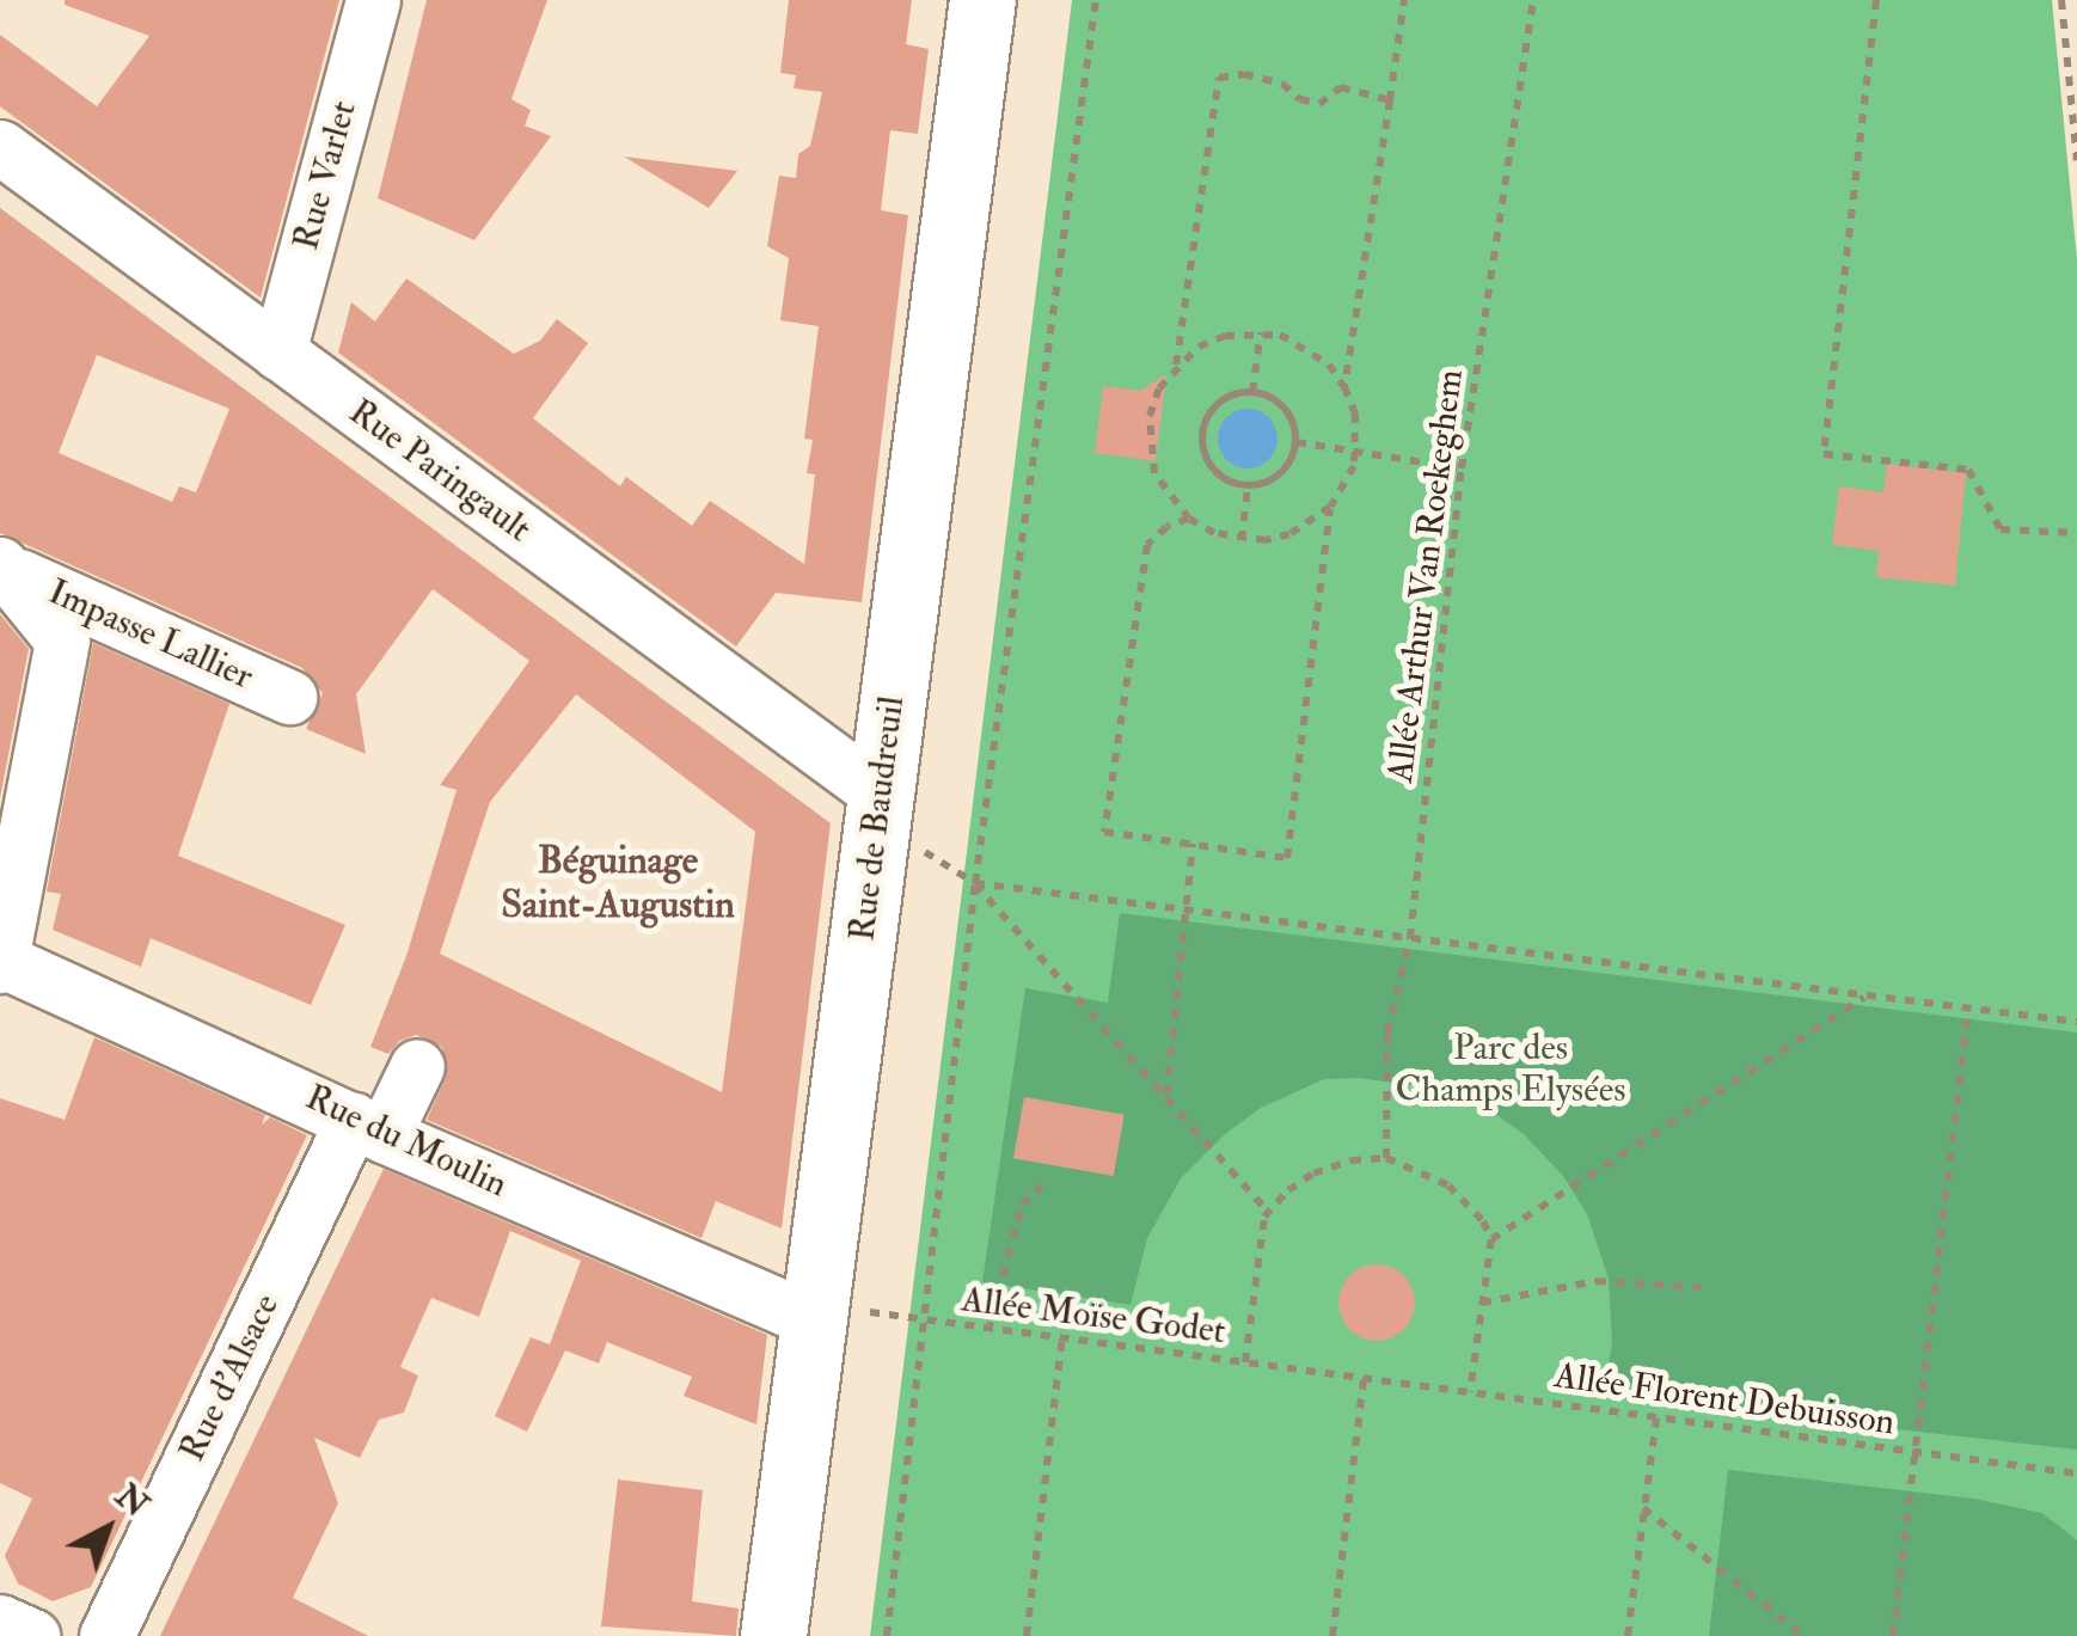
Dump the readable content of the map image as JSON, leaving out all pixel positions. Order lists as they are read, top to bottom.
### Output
{
  "streets": {
    "main road": ["Rue de Baudreuil"],
    "street": [
      "Rue Varlet",
      "Rue Paringault",
      "Impasse Lallier",
      "Rue du Moulin",
      "Rue d'Alsace"
    ],
    "path": ["Allée Arthur Van Roekeghem", "Allée Moïse Godet", "Allée Florent Debuisson"]
  },
  "crossings": [
    ["Rue Varlet", "Rue Paringault"],
    ["Rue Paringault", "Rue de Baudreuil"],
    ["Allée Arthur Van Roekeghem", "Allée Moïse Godet"],
    ["Allée Arthur Van Roekeghem", "Allée Florent Debuisson"],
    ["Rue de Baudreuil", "Rue du Moulin"],
    ["Rue de Baudreuil", "Allée Moïse Godet"],
    ["Rue du Moulin", "Allée Moïse Godet"],
    ["Rue du Moulin", "Rue d'Alsace"],
    ["Allée Moïse Godet", "Allée Florent Debuisson"]
  ],
  "districts": ["Béguinage Saint-Augustin"],
  "parks": ["Parc des Champs Elysées"],
  "north": "top right"
}
